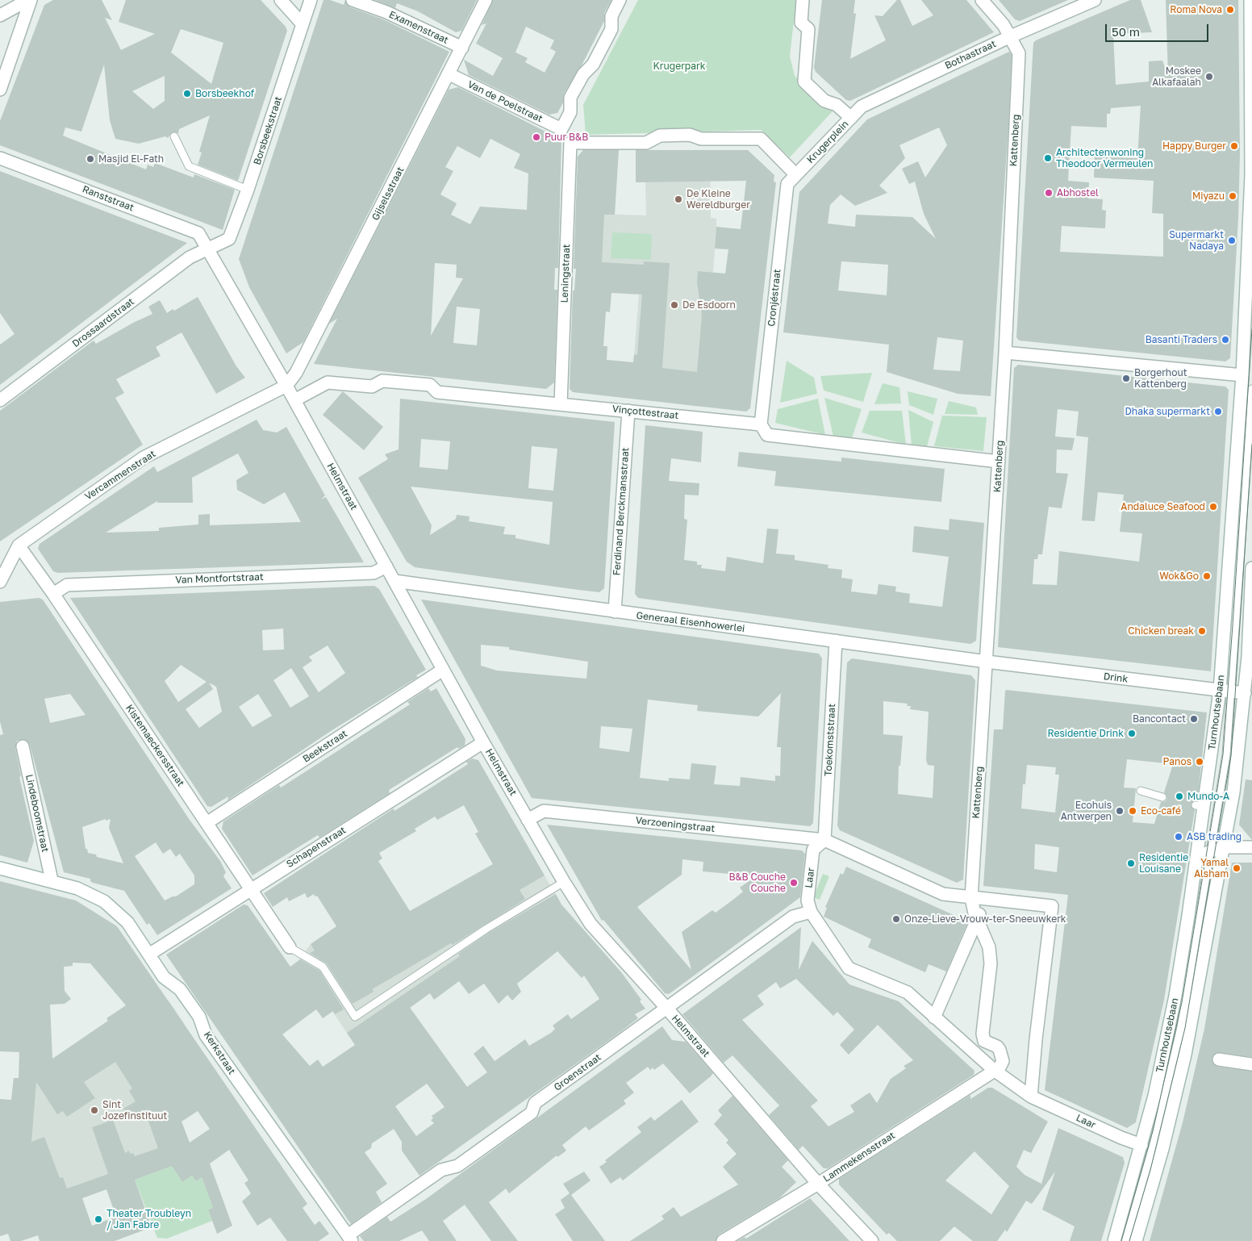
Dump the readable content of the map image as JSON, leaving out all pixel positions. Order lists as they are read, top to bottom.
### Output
{
  "streets": {
    "street": [
      "Examenstraat",
      "Bothastraat",
      "Van de Poelstraat",
      "Borsbeekstraat",
      "Kattenberg",
      "Krugerplein",
      "Gijselsstraat",
      "Ranststraat",
      "Leningstraat",
      "Cronjéstraat",
      "Drossaardstraat",
      "Vinçottestraat",
      "Vercammenstraat",
      "Helmstraat",
      "Ferdinand Berckmansstraat",
      "Van Montfortstraat",
      "Generaal Eisenhowerlei",
      "Drink",
      "Turnhoutsebaan",
      "Toekomststraat",
      "Kistemaeckersstraat",
      "Beekstraat",
      "Lindeboomstraat",
      "Verzoeningstraat",
      "Schapenstraat",
      "Laar",
      "Kerkstraat",
      "Groenstraat",
      "Lammekensstraat"
    ]
  },
  "crossings": [
    ["Examenstraat", "Gijselsstraat"],
    ["Bothastraat", "Kattenberg"],
    ["Bothastraat", "Krugerplein"],
    ["Van de Poelstraat", "Gijselsstraat"],
    ["Borsbeekstraat", "Ranststraat"],
    ["Borsbeekstraat", "Drossaardstraat"],
    ["Borsbeekstraat", "Helmstraat"],
    ["Kattenberg", "Generaal Eisenhowerlei"],
    ["Kattenberg", "Drink"],
    ["Krugerplein", "Leningstraat"],
    ["Krugerplein", "Cronjéstraat"],
    ["Gijselsstraat", "Vercammenstraat"],
    ["Gijselsstraat", "Helmstraat"],
    ["Ranststraat", "Drossaardstraat"],
    ["Ranststraat", "Helmstraat"],
    ["Leningstraat", "Cronjéstraat"],
    ["Leningstraat", "Vinçottestraat"],
    ["Cronjéstraat", "Vinçottestraat"],
    ["Drossaardstraat", "Helmstraat"],
    ["Vinçottestraat", "Helmstraat"],
    ["Vinçottestraat", "Ferdinand Berckmansstraat"],
    ["Vercammenstraat", "Helmstraat"],
    ["Vercammenstraat", "Kistemaeckersstraat"],
    ["Helmstraat", "Van Montfortstraat"],
    ["Helmstraat", "Generaal Eisenhowerlei"],
    ["Helmstraat", "Beekstraat"],
    ["Helmstraat", "Verzoeningstraat"],
    ["Helmstraat", "Schapenstraat"],
    ["Helmstraat", "Groenstraat"],
    ["Helmstraat", "Lammekensstraat"],
    ["Ferdinand Berckmansstraat", "Generaal Eisenhowerlei"],
    ["Van Montfortstraat", "Kistemaeckersstraat"],
    ["Generaal Eisenhowerlei", "Drink"],
    ["Generaal Eisenhowerlei", "Toekomststraat"],
    ["Drink", "Turnhoutsebaan"],
    ["Turnhoutsebaan", "Laar"],
    ["Toekomststraat", "Verzoeningstraat"],
    ["Toekomststraat", "Laar"],
    ["Kistemaeckersstraat", "Beekstraat"],
    ["Kistemaeckersstraat", "Schapenstraat"],
    ["Lindeboomstraat", "Kerkstraat"],
    ["Verzoeningstraat", "Laar"],
    ["Schapenstraat", "Kerkstraat"],
    ["Laar", "Groenstraat"],
    ["Laar", "Lammekensstraat"],
    ["Kerkstraat", "Groenstraat"]
  ],
  "parks": ["Krugerpark"],
  "places": [
    "Roma Nova",
    "Moskee Alkafaalah",
    "Borsbeekhof",
    "Puur B&B",
    "Happy Burger",
    "Architectenwoning Theodoor Vermeulen",
    "Masjid El-Fath",
    "Abhostel",
    "Miyazu",
    "De Kleine Wereldburger",
    "Supermarkt Nadaya",
    "De Esdoorn",
    "Basanti Traders",
    "Borgerhout Kattenberg",
    "Dhaka supermarkt",
    "Andaluce Seafood",
    "Wok&Go",
    "Chicken break",
    "Bancontact",
    "Residentie Drink",
    "Panos",
    "Mundo-A",
    "Ecohuis Antwerpen",
    "Eco-café",
    "ASB trading",
    "Residentie Louisane",
    "Yamal Alsham",
    "B&B Couche Couche",
    "Onze-Lieve-Vrouw-ter-Sneeuwkerk",
    "Sint Jozefinstituut",
    "Theater Troubleyn / Jan Fabre"
  ],
  "scale_bar": "50 m"
}
